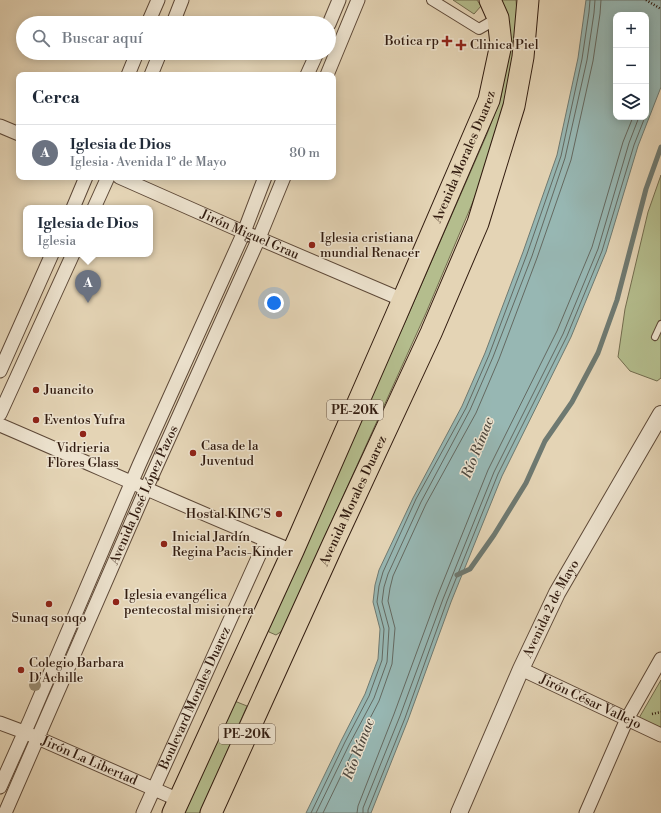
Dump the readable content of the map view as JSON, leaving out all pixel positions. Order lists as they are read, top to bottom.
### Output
{
  "streets": {
    "highway": ["Avenida Morales Duarez", "PE-20K"],
    "street": [
      "Jirón Miguel Grau",
      "Avenida José López Pazos",
      "Avenida 2 de Mayo",
      "Boulevard Morales Duarez",
      "Jirón César Vallejo",
      "Jirón La Libertad"
    ]
  },
  "crossings": [
    ["Avenida Morales Duarez", "Jirón Miguel Grau"],
    ["Avenida Morales Duarez", "Jirón La Libertad"],
    ["Jirón Miguel Grau", "Avenida José López Pazos"],
    ["Avenida José López Pazos", "Jirón La Libertad"],
    ["Avenida 2 de Mayo", "Jirón César Vallejo"],
    ["Boulevard Morales Duarez", "Jirón La Libertad"]
  ],
  "water": ["Río Rímac"],
  "places": {
    "health": ["Botica rp", "Clinica Piel"],
    "other": [
      "Iglesia cristiana mundial Renacer",
      "Juancito",
      "Eventos Yufra",
      "Vidrieria Flores Glass",
      "Casa de la Juventud",
      "Hostal KING'S",
      "Inicial Jardín Regina Pacis-Kinder",
      "Iglesia evangélica pentecostal misionera",
      "Sunaq sonqo",
      "Colegio Barbara D'Achille"
    ]
  },
  "page": {
    "map_buttons": ["+", "−"],
    "search": "Buscar aquí",
    "heading": "Cerca",
    "list": [
      {
        "mark": "A",
        "name": "Iglesia de Dios",
        "note": "Iglesia · Avenida 1º de Mayo",
        "value": "80 m"
      }
    ],
    "popup": ["Iglesia de Dios", "Iglesia"],
    "pins": "A"
  }
}
